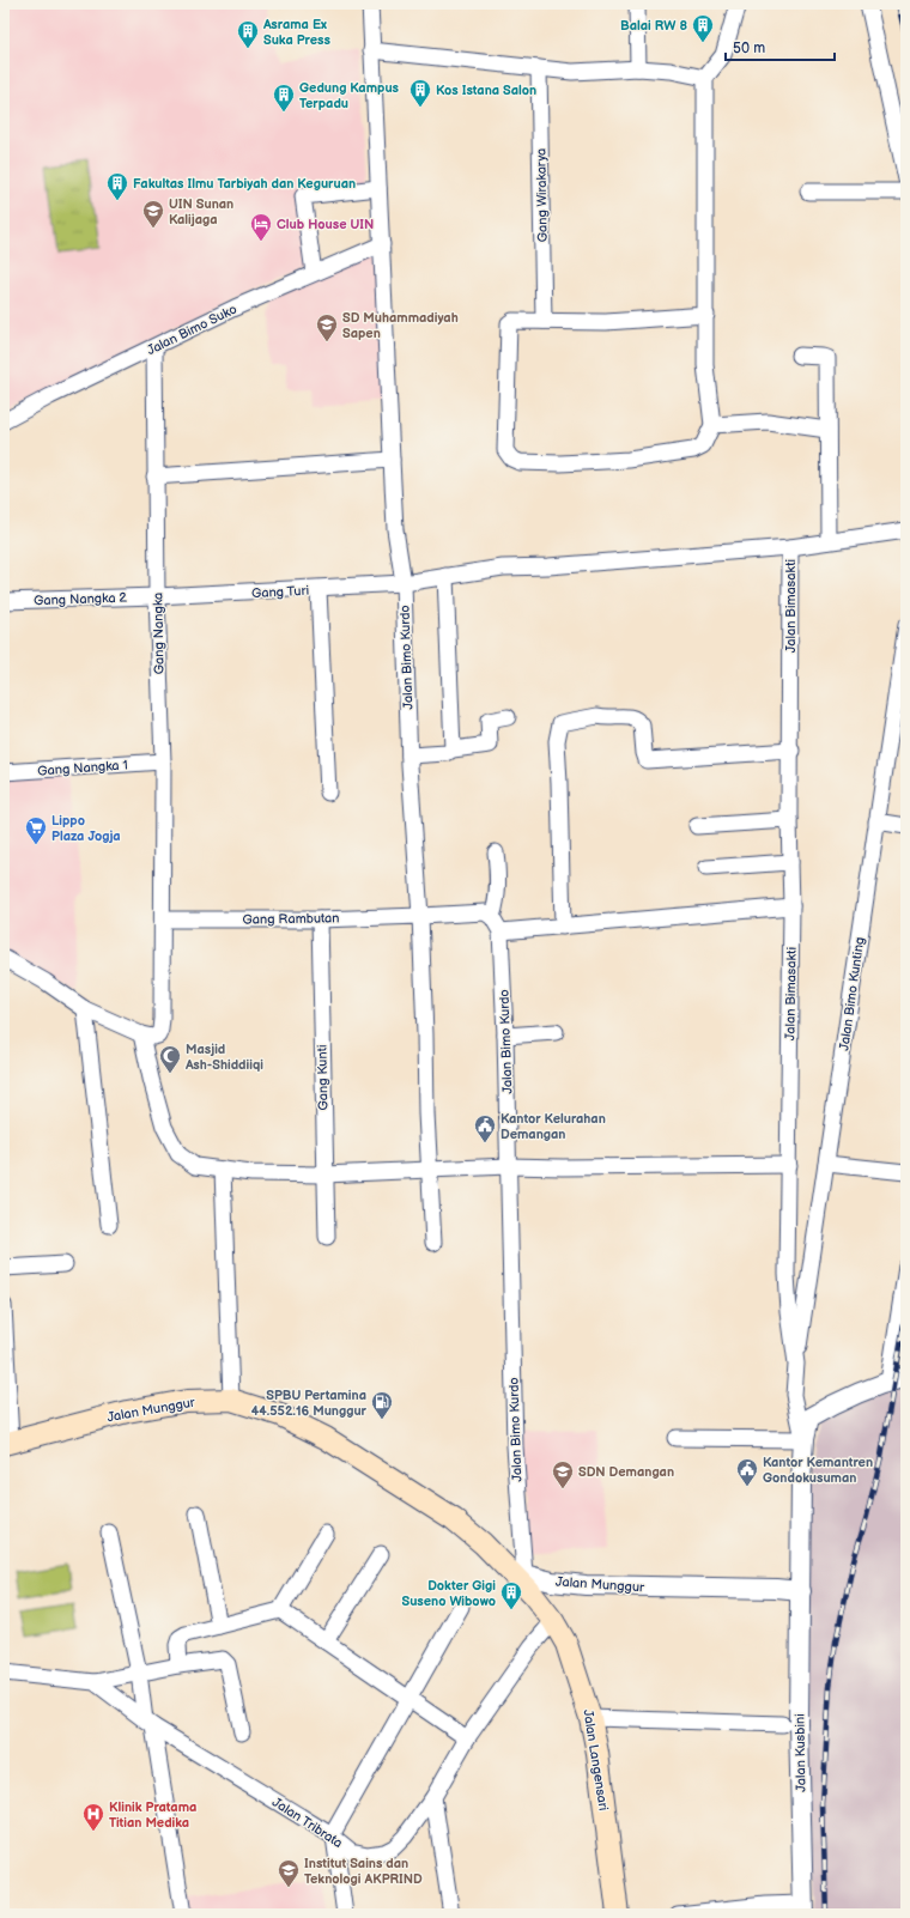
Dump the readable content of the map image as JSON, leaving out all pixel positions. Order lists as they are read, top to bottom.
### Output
{
  "streets": {
    "main road": ["Jalan Munggur", "Jalan Langensari"],
    "street": [
      "Gang Wirakarya",
      "Jalan Bimo Suko",
      "Gang Turi",
      "Gang Nangka 2",
      "Jalan Bimasakti",
      "Gang Nangka",
      "Jalan Bimo Kurdo",
      "Gang Nangka 1",
      "Gang Rambutan",
      "Jalan Bimo Kunting",
      "Gang Kunti",
      "Jalan Kusbini",
      "Jalan Tribrata"
    ]
  },
  "crossings": [
    ["Jalan Bimo Suko", "Gang Nangka"],
    ["Jalan Bimo Suko", "Jalan Bimo Kurdo"],
    ["Gang Turi", "Gang Nangka 2"],
    ["Gang Turi", "Gang Nangka"],
    ["Gang Turi", "Jalan Bimo Kurdo"],
    ["Gang Nangka 2", "Gang Nangka"],
    ["Jalan Bimasakti", "Jalan Bimo Kunting"],
    ["Gang Nangka", "Gang Nangka 1"],
    ["Gang Nangka", "Gang Rambutan"],
    ["Jalan Bimo Kurdo", "Gang Rambutan"],
    ["Jalan Bimo Kurdo", "Jalan Munggur"],
    ["Jalan Bimo Kurdo", "Jalan Langensari"],
    ["Gang Rambutan", "Gang Kunti"],
    ["Jalan Munggur", "Jalan Kusbini"],
    ["Jalan Munggur", "Jalan Langensari"],
    ["Jalan Langensari", "Jalan Tribrata"]
  ],
  "places": {
    "building": [
      "Balai RW 8",
      "Asrama Ex Suka Press",
      "Kos Istana Salon",
      "Gedung Kampus Terpadu",
      "Fakultas Ilmu Tarbiyah dan Keguruan",
      "Dokter Gigi Suseno Wibowo"
    ],
    "school or university": [
      "UIN Sunan Kalijaga",
      "SD Muhammadiyah Sapen",
      "SDN Demangan",
      "Institut Sains dan Teknologi AKPRIND"
    ],
    "hotel": ["Club House UIN"],
    "supermarket": ["Lippo Plaza Jogja"],
    "mosque": ["Masjid Ash-Shiddiiqi"],
    "public building": ["Kantor Kelurahan Demangan", "Kantor Kemantren Gondokusuman"],
    "fuel station": ["SPBU Pertamina 44.552.16 Munggur"],
    "hospital": ["Klinik Pratama Titian Medika"]
  },
  "scale_bar": "50 m"
}
